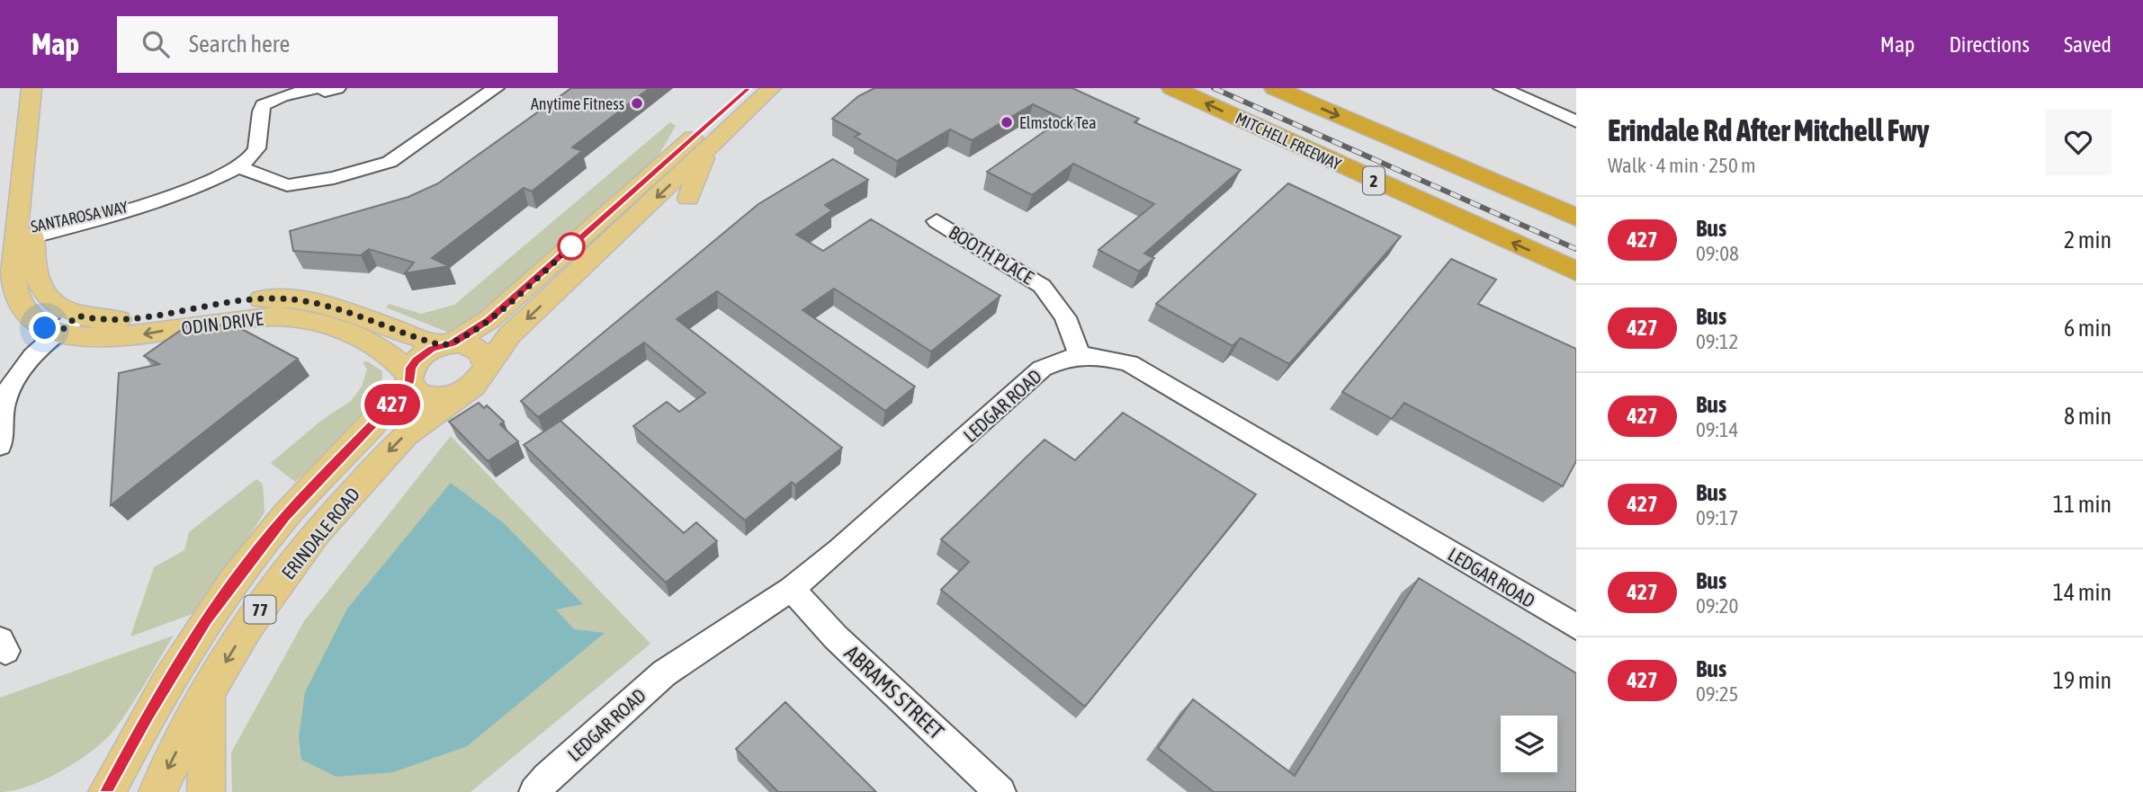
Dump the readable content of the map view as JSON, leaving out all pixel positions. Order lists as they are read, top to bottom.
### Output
{
  "streets": {
    "highway": ["MITCHELL FREEWAY", "2"],
    "main road": ["ODIN DRIVE", "ERINDALE ROAD", "77"],
    "street": [
      "SANTAROSA WAY",
      "BOOTH PLACE",
      "LEDGAR ROAD",
      "ABRAMS STREET"
    ]
  },
  "crossings": [
    ["BOOTH PLACE", "LEDGAR ROAD"],
    ["ODIN DRIVE", "ERINDALE ROAD"],
    ["LEDGAR ROAD", "ABRAMS STREET"]
  ],
  "places": ["Anytime Fitness", "Elmstock Tea"],
  "lines": ["bus line 427"],
  "page": {
    "header": "Map",
    "search": "Search here",
    "nav": ["Map", "Directions", "Saved"],
    "on_map": "427",
    "heading": ["Erindale Rd After Mitchell Fwy", "Walk · 4 min · 250 m"],
    "list": [
      {
        "mark": "427",
        "name": "Bus",
        "note": "09:08",
        "value": "2 min"
      },
      {
        "mark": "427",
        "name": "Bus",
        "note": "09:12",
        "value": "6 min"
      },
      {
        "mark": "427",
        "name": "Bus",
        "note": "09:14",
        "value": "8 min"
      },
      {
        "mark": "427",
        "name": "Bus",
        "note": "09:17",
        "value": "11 min"
      },
      {
        "mark": "427",
        "name": "Bus",
        "note": "09:20",
        "value": "14 min"
      },
      {
        "mark": "427",
        "name": "Bus",
        "note": "09:25",
        "value": "19 min"
      }
    ]
  }
}
